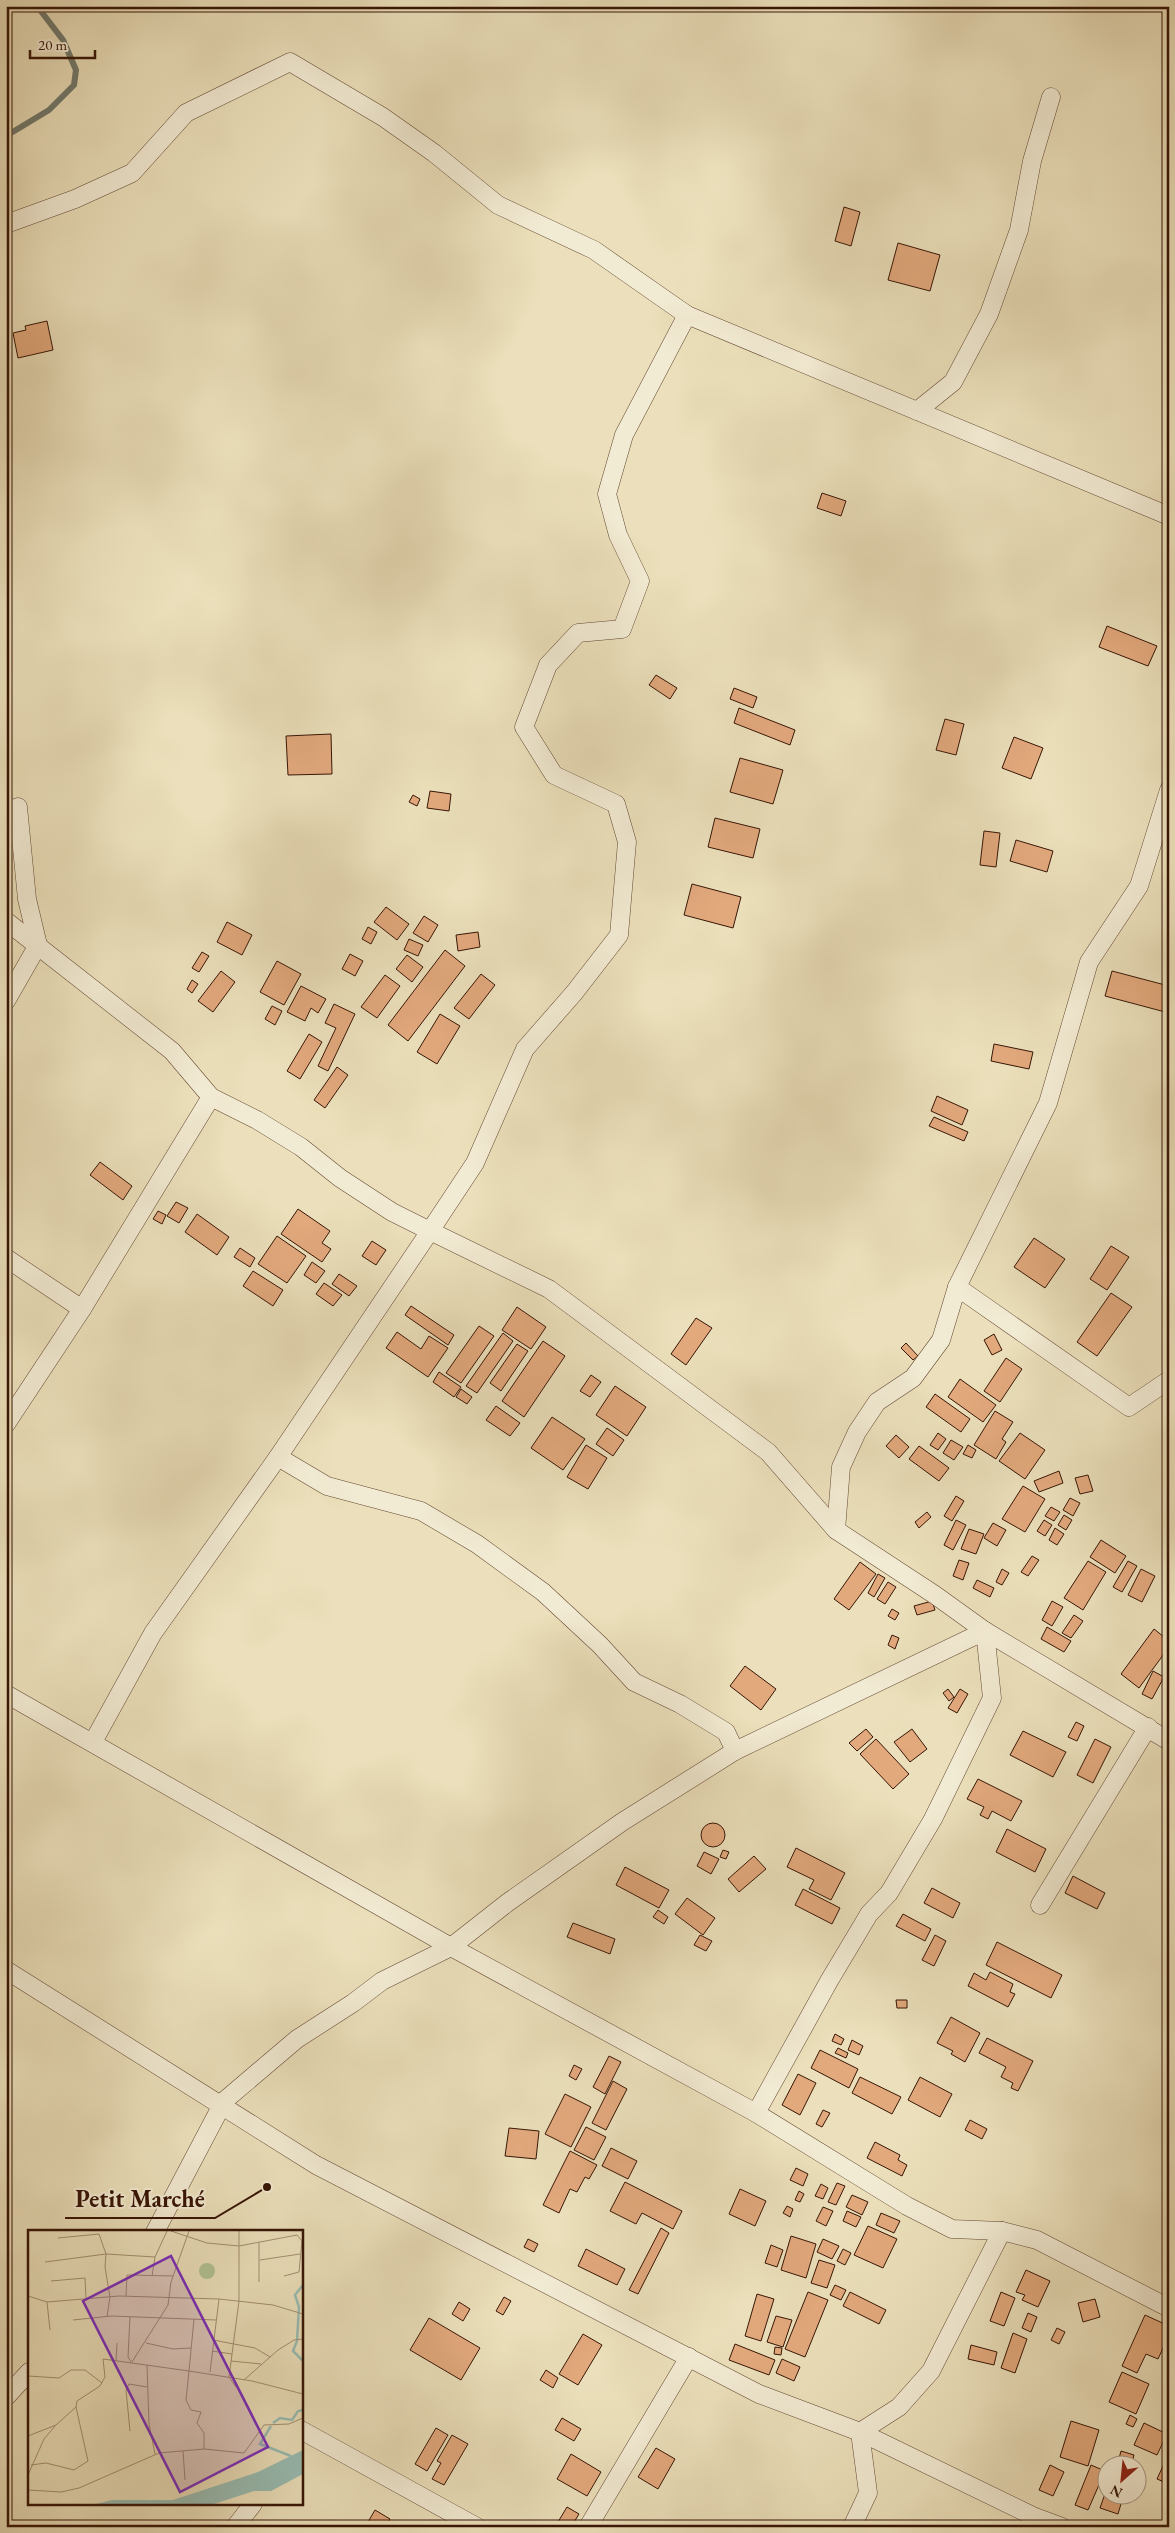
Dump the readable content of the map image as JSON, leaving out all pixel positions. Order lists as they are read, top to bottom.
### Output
{
  "places": ["Petit Marché"],
  "scale_bar": "20 m",
  "north": "bottom left"
}
